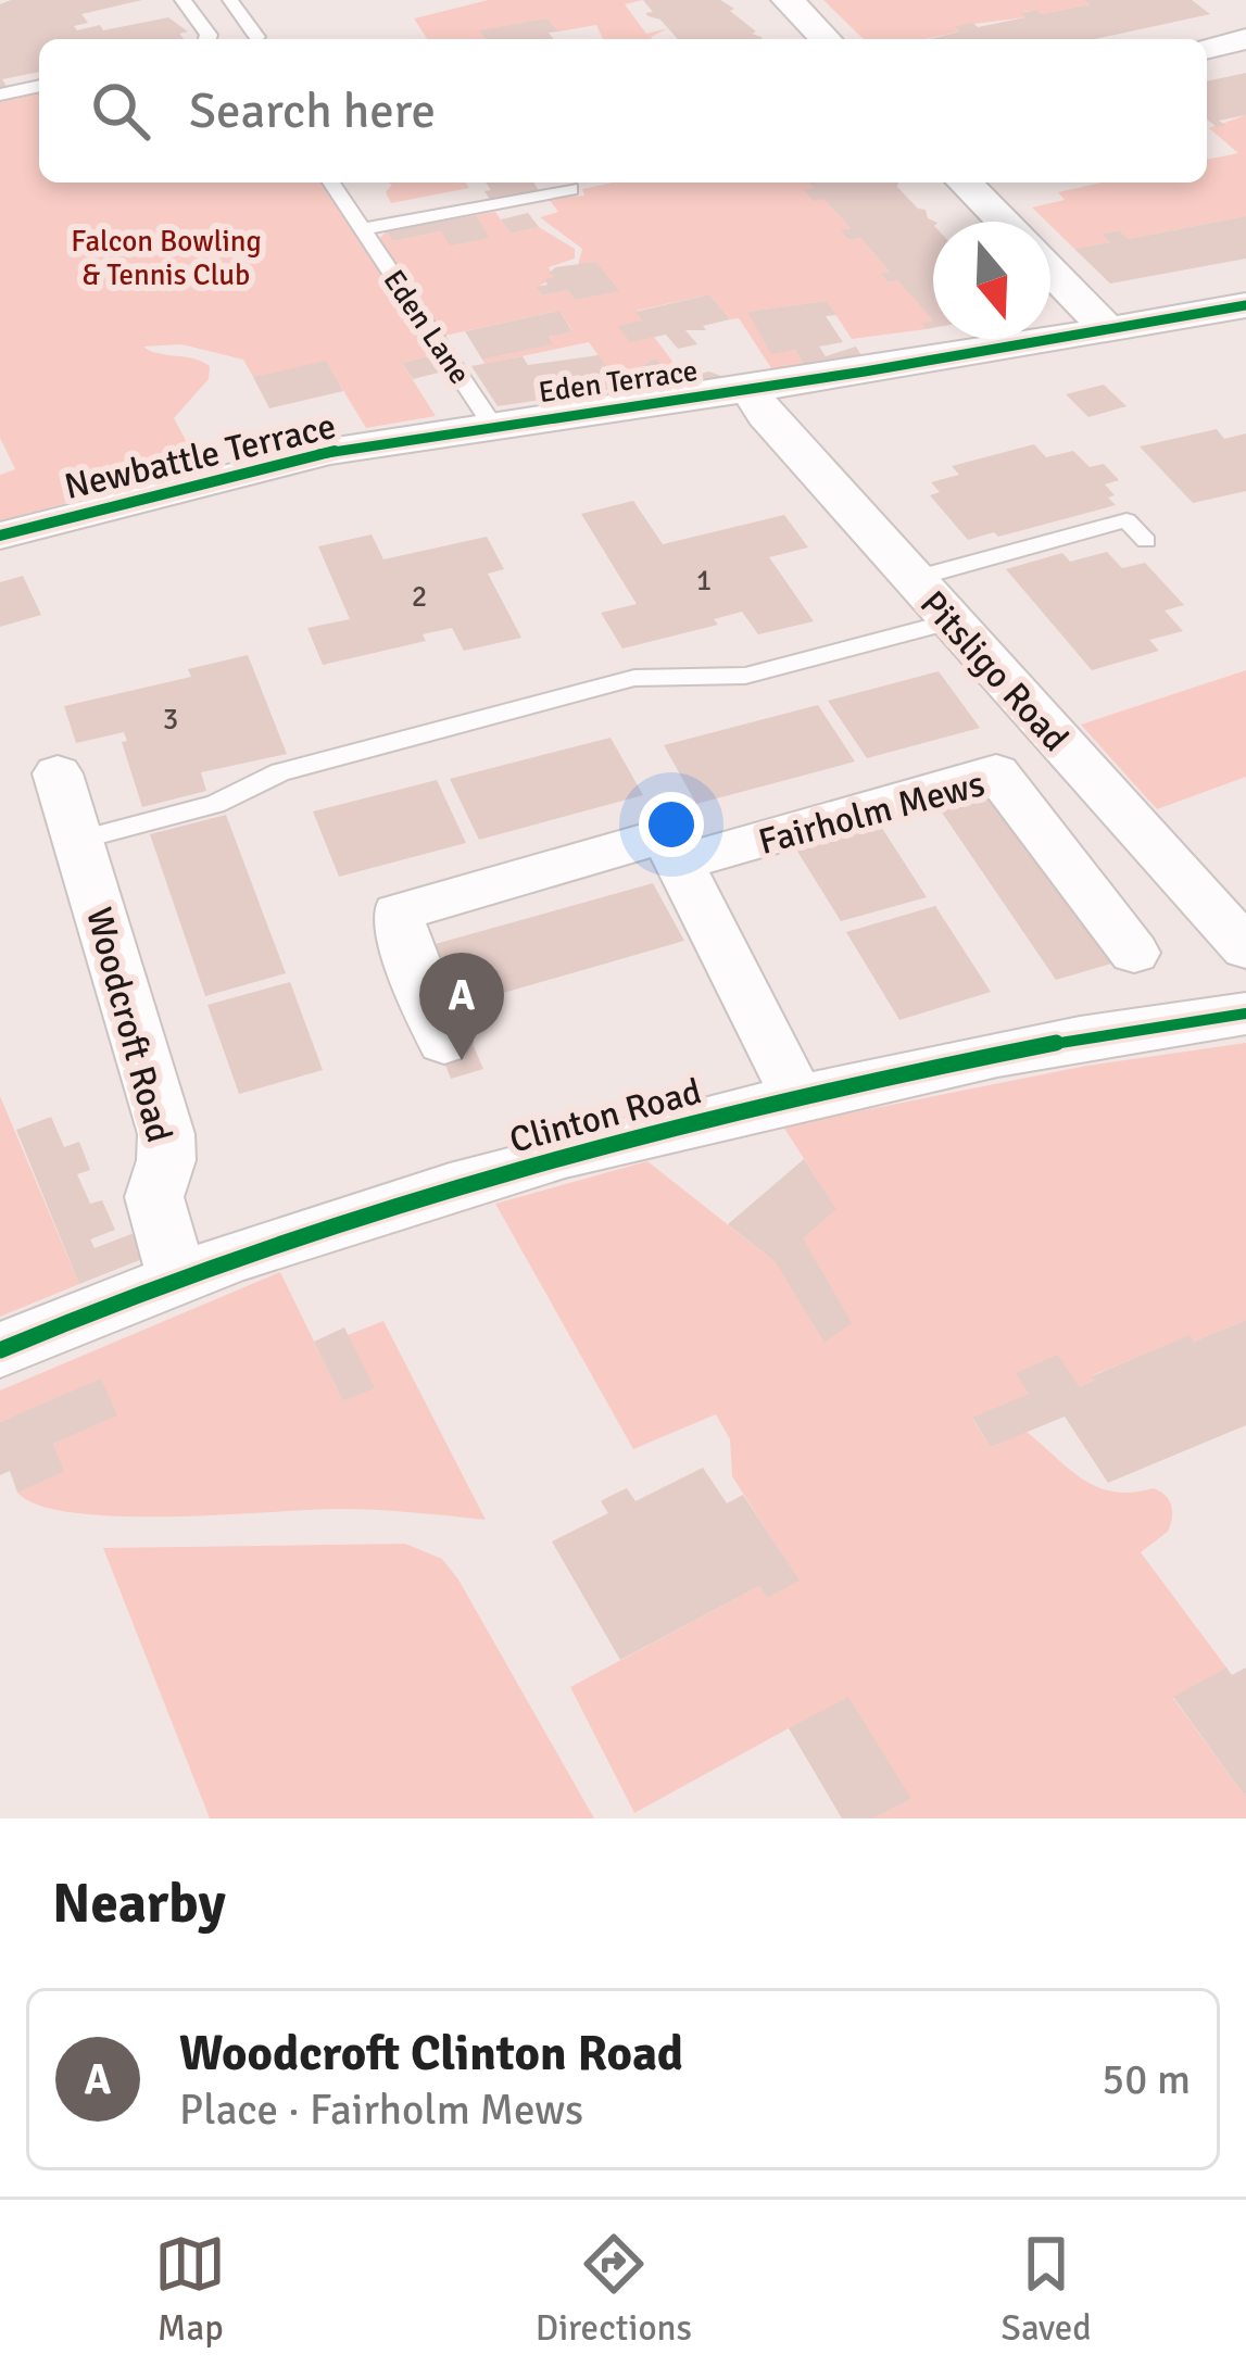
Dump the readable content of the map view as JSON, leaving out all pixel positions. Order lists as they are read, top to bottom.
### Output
{
  "streets": {
    "street": [
      "Eden Terrace",
      "Newbattle Terrace",
      "Pitsligo Road",
      "Fairholm Mews",
      "Woodcroft Road",
      "Clinton Road"
    ],
    "lane": ["Eden Lane"]
  },
  "crossings": [
    ["Eden Lane", "Eden Terrace"],
    ["Eden Lane", "Newbattle Terrace"],
    ["Eden Terrace", "Newbattle Terrace"],
    ["Eden Terrace", "Pitsligo Road"],
    ["Woodcroft Road", "Clinton Road"]
  ],
  "parks": ["Falcon Bowling & Tennis Club"],
  "house_numbers": ["1", "2", "3"],
  "north": "bottom",
  "page": {
    "search": "Search here",
    "pins": "A",
    "heading": "Nearby",
    "list": [
      {
        "mark": "A",
        "name": "Woodcroft Clinton Road",
        "note": "Place · Fairholm Mews",
        "value": "50 m"
      }
    ],
    "nav": ["Map", "Directions", "Saved"]
  }
}
